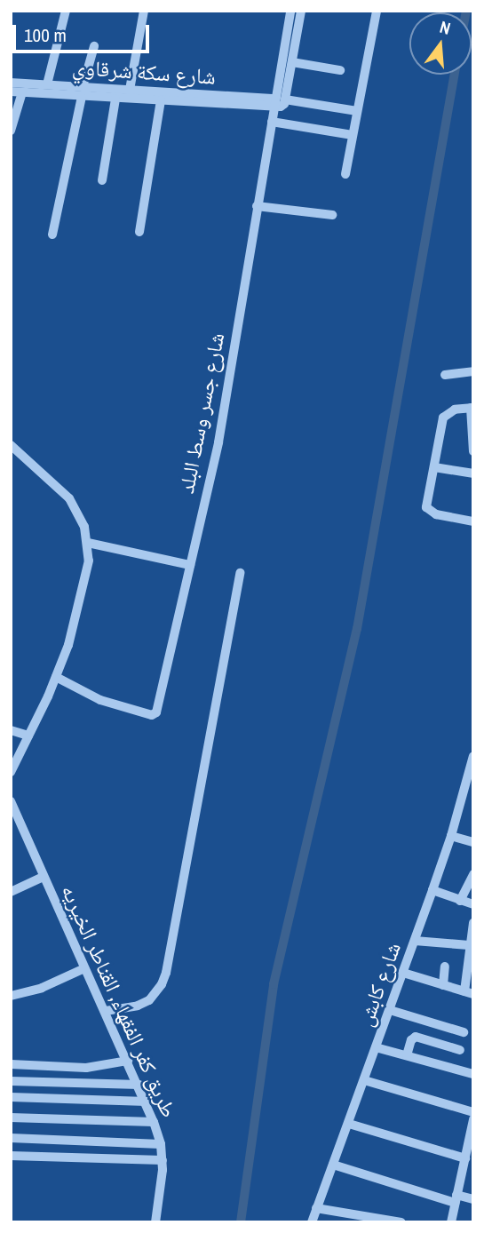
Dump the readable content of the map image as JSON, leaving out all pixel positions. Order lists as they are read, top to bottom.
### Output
{
  "streets": {
    "street": [
      "شارع سكة شرقاوي",
      "شارع جسر وسط البلد",
      "شارع كابش",
      "طريق كفر الفقهاء, القناطر الخيريه"
    ]
  },
  "crossings": [
    ["شارع سكة شرقاوي", "شارع جسر وسط البلد"]
  ],
  "scale_bar": "100 m",
  "north": "top"
}
